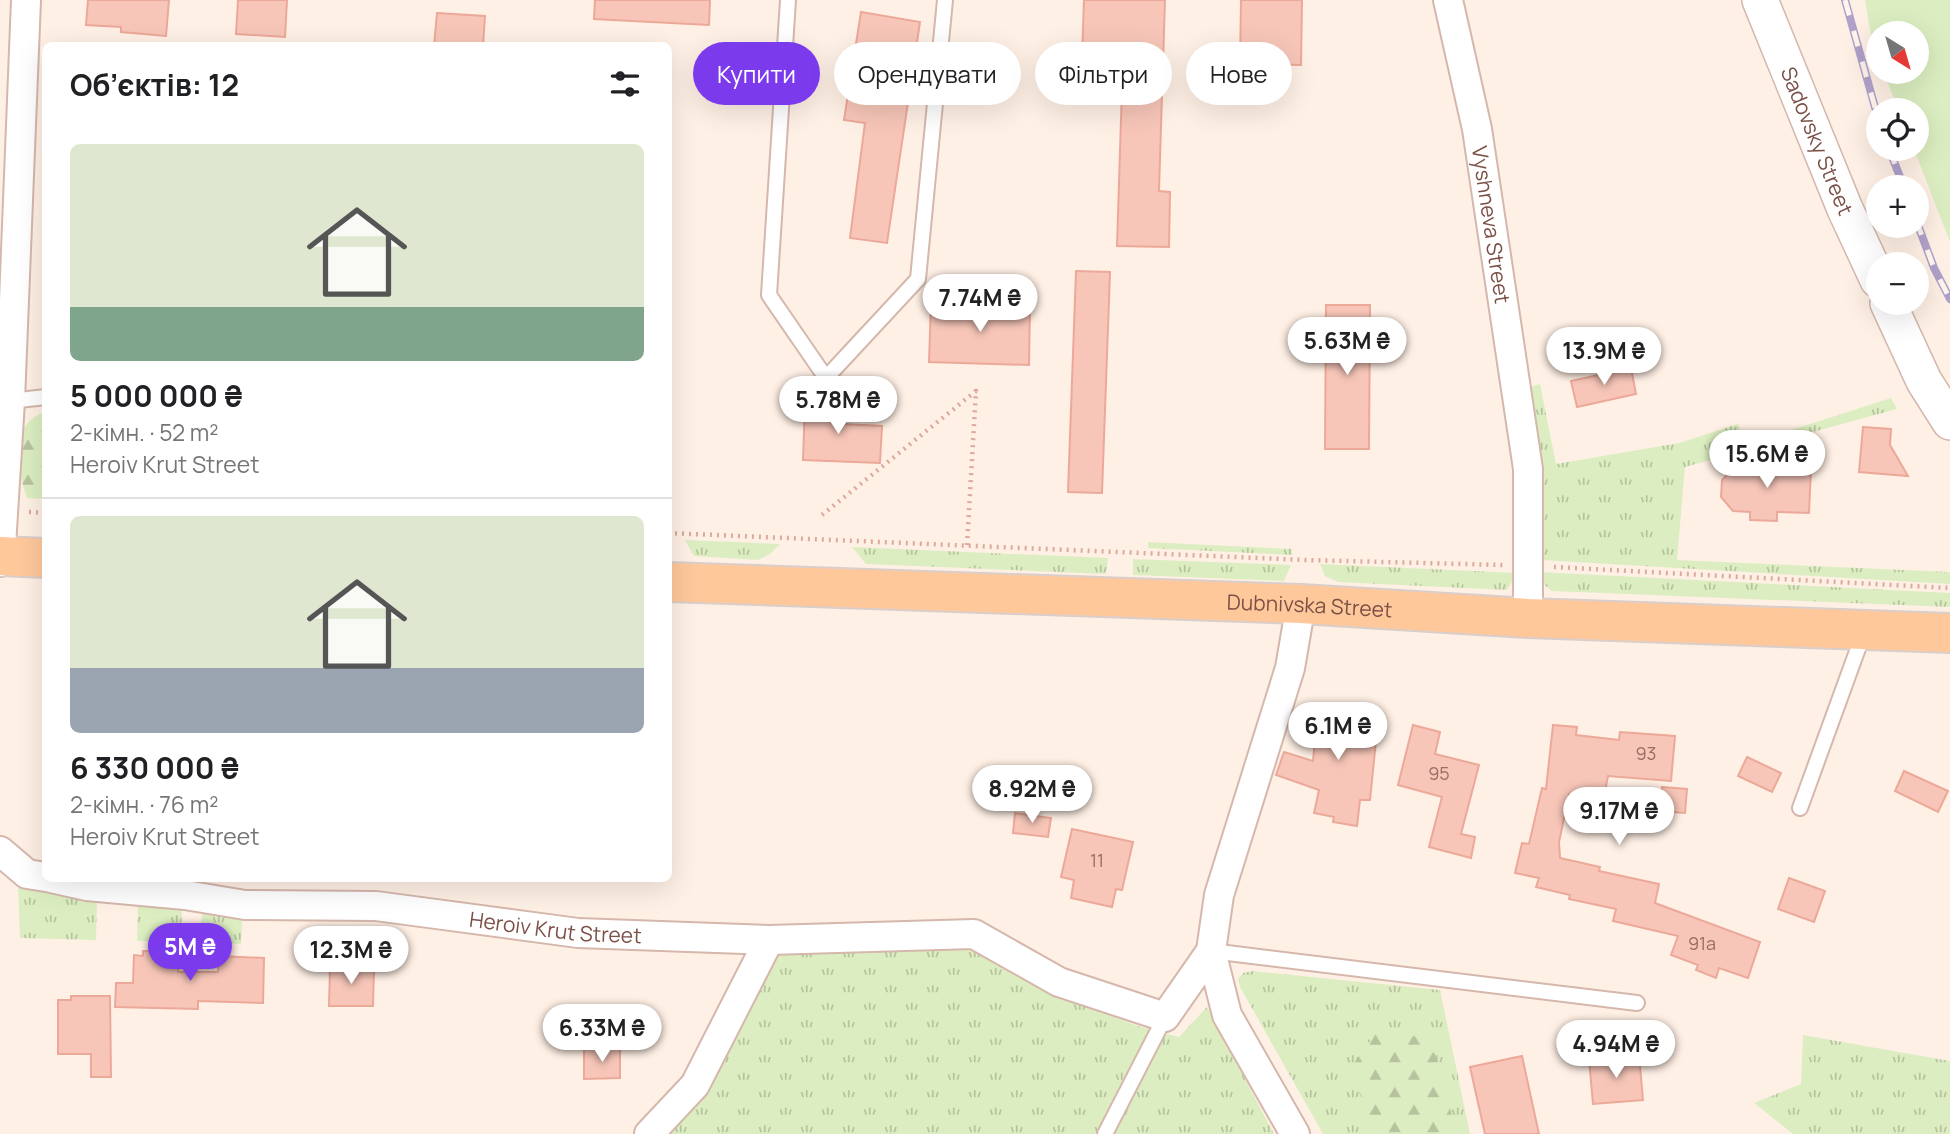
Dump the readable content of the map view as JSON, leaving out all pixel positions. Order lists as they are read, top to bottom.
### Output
{
  "streets": {
    "main road": ["Dubnivska Street"],
    "street": ["Sadovsky Street", "Vyshneva Street", "Heroiv Krut Street"]
  },
  "crossings": [
    ["Vyshneva Street", "Dubnivska Street"]
  ],
  "house_numbers": [
    "93",
    "95",
    "11",
    "91а"
  ],
  "north": "bottom right",
  "page": {
    "map_buttons": ["+", "−"],
    "chip": [
      "Купити",
      "Орендувати",
      "Фільтри",
      "Нове"
    ],
    "heading": "Об’єктів: 12",
    "list": [
      {
        "name": "5 000 000 ₴",
        "note": "2-кімн. · 52 m² · Heroiv Krut Street"
      },
      {
        "name": "6 330 000 ₴",
        "note": "2-кімн. · 76 m² · Heroiv Krut Street"
      }
    ],
    "price": [
      "7.74M ₴",
      "5.63M ₴",
      "13.9M ₴",
      "5.78M ₴",
      "15.6M ₴",
      "6.1M ₴",
      "8.92M ₴",
      "9.17M ₴",
      "5M ₴",
      "12.3M ₴",
      "6.33M ₴",
      "4.94M ₴"
    ]
  }
}
